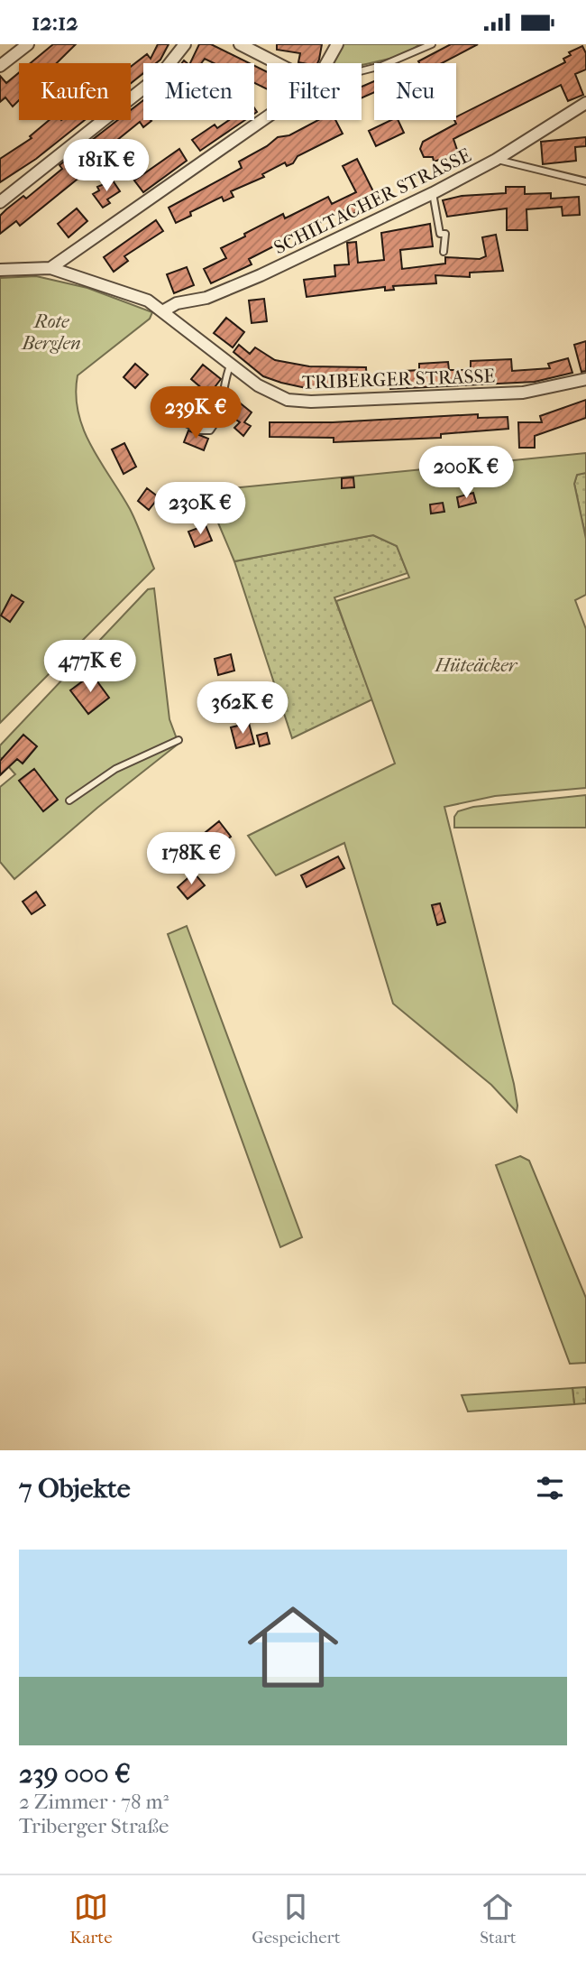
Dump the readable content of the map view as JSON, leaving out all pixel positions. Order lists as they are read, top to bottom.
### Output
{
  "streets": {
    "street": ["SCHILTACHER STRASSE", "TRIBERGER STRASSE"]
  },
  "crossings": [
    ["SCHILTACHER STRASSE", "TRIBERGER STRASSE"]
  ],
  "parks": ["Rote Berglen", "Hüteäcker"],
  "page": {
    "status": "12:12",
    "chip": [
      "Kaufen",
      "Mieten",
      "Filter",
      "Neu"
    ],
    "price": [
      "181K €",
      "239K €",
      "200K €",
      "230K €",
      "477K €",
      "362K €",
      "178K €"
    ],
    "heading": "7 Objekte",
    "list": [
      {
        "name": "239 000 €",
        "note": "2 Zimmer · 78 m² · Triberger Straße"
      }
    ],
    "tabs": ["Karte", "Gespeichert", "Start"]
  }
}
